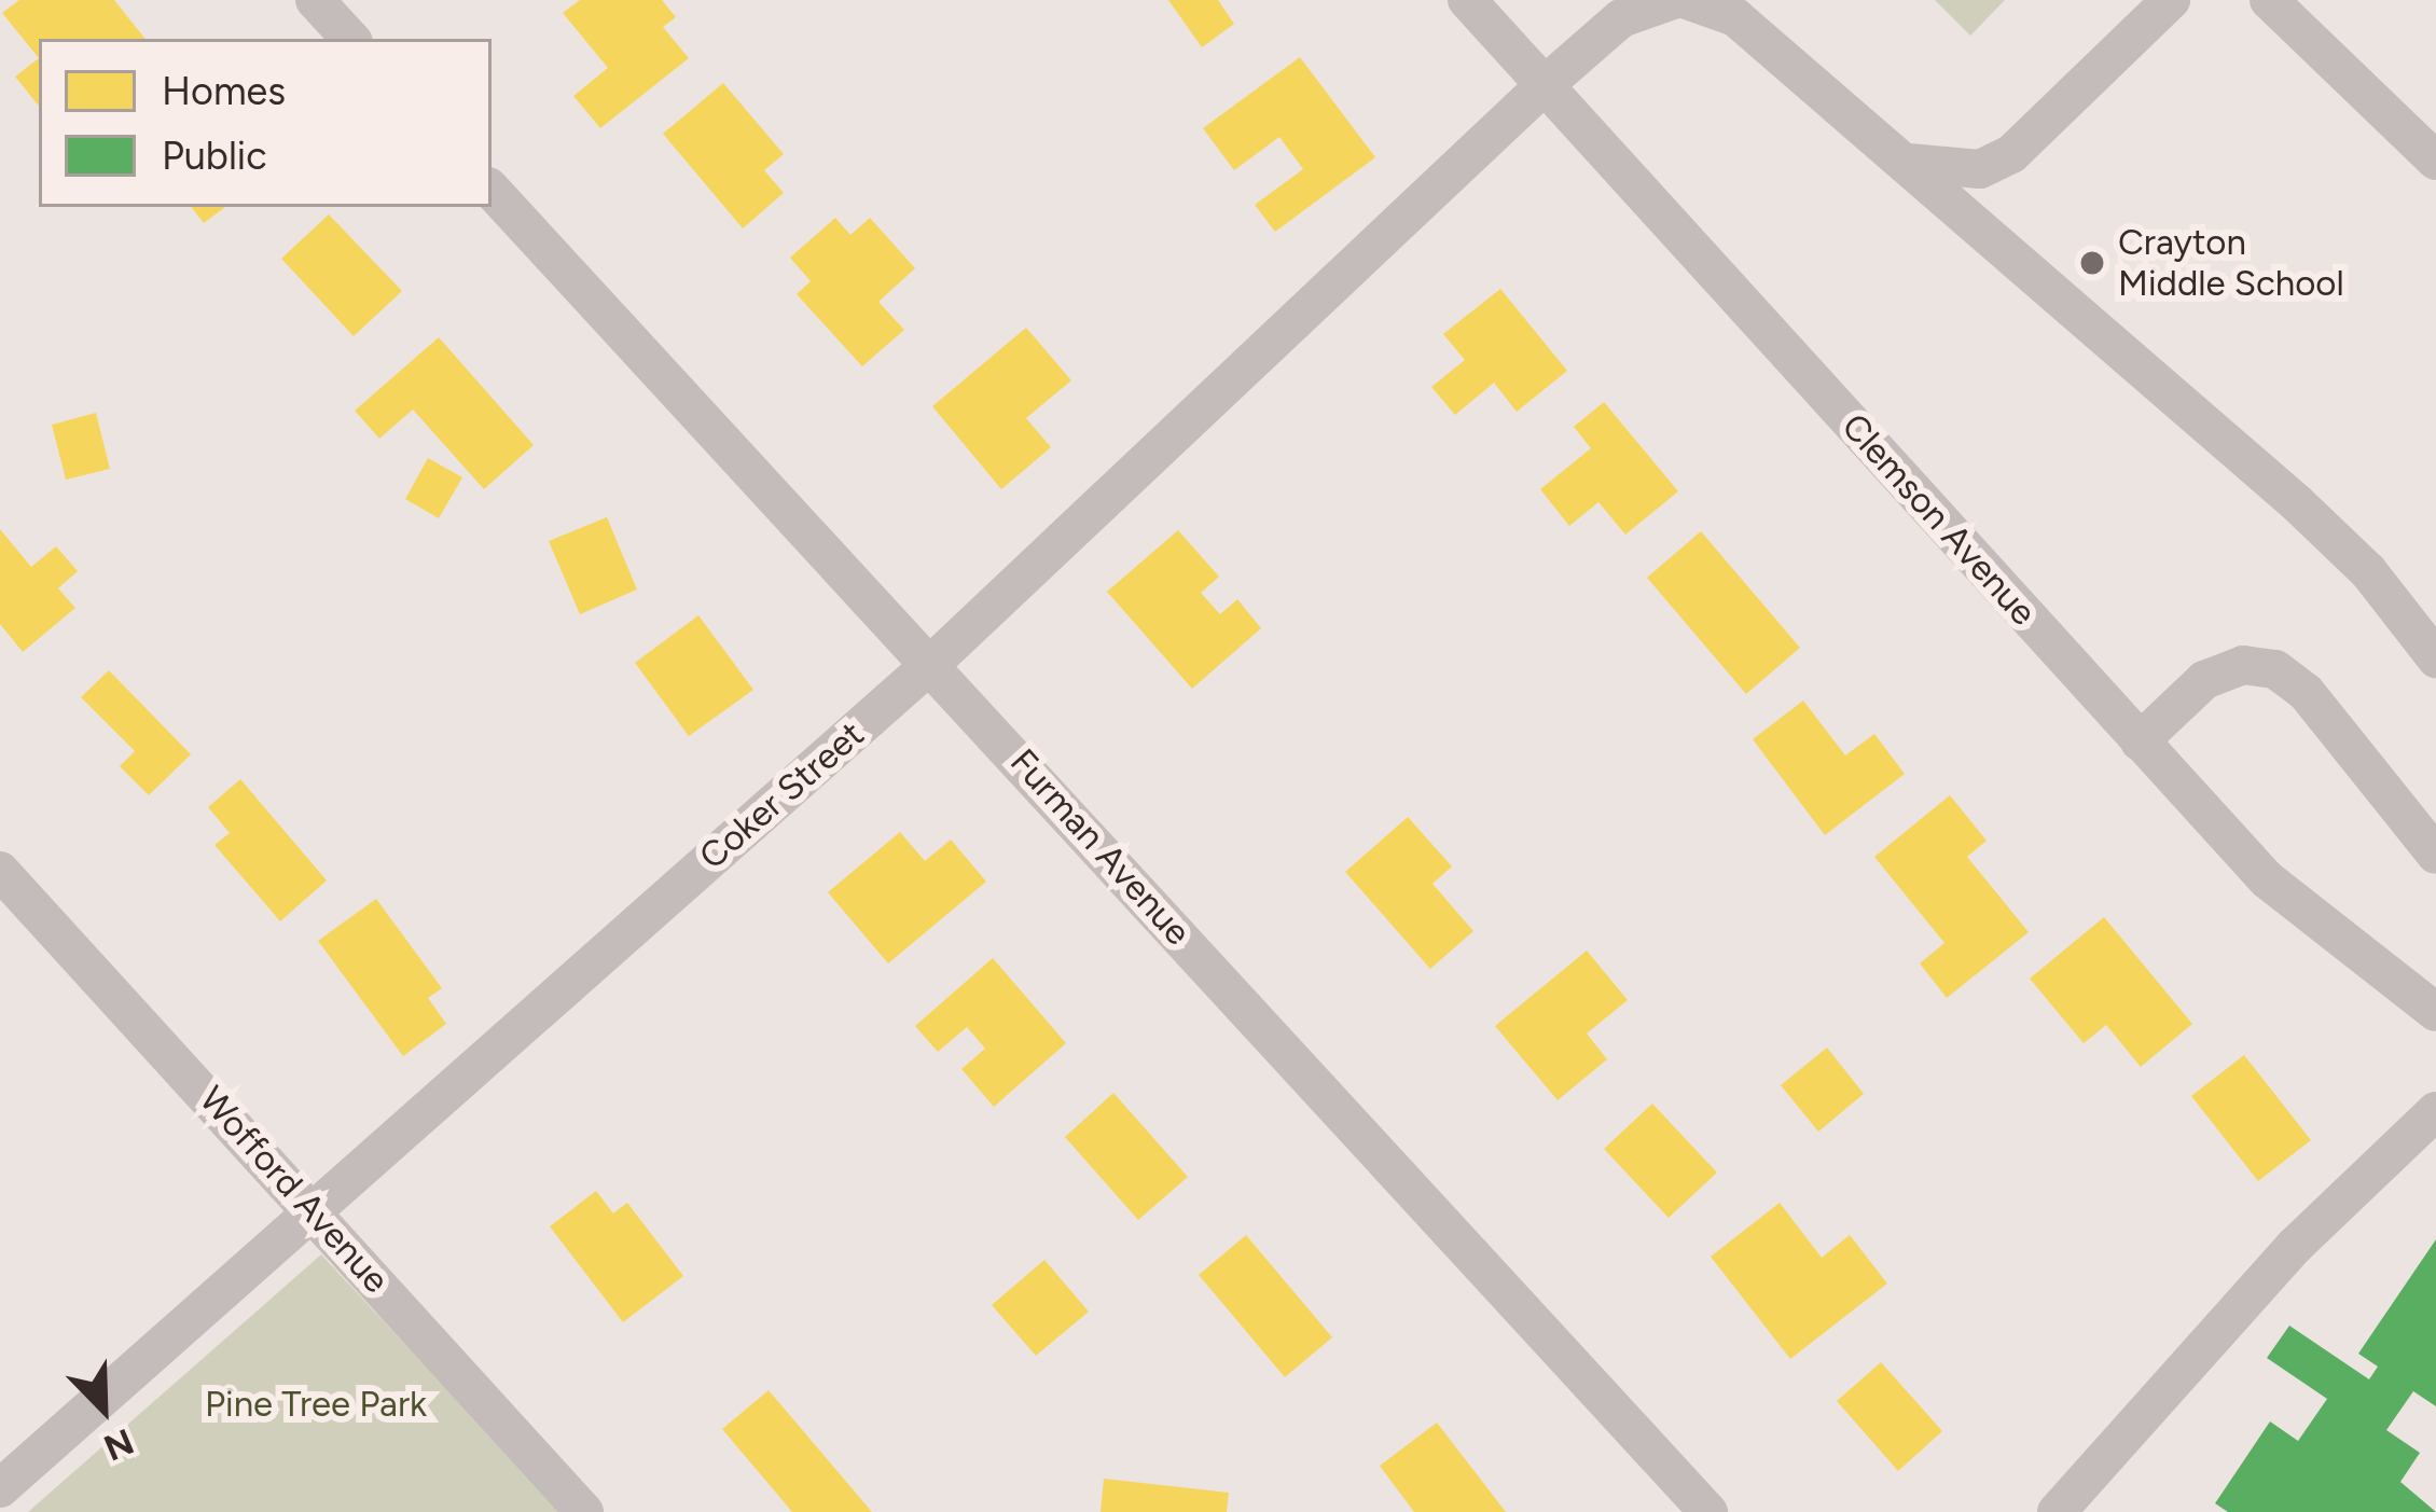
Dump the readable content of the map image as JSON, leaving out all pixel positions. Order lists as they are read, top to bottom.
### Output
{
  "streets": {
    "street": [
      "Clemson Avenue",
      "Coker Street",
      "Furman Avenue",
      "Wofford Avenue"
    ]
  },
  "crossings": [
    ["Clemson Avenue", "Coker Street"],
    ["Coker Street", "Furman Avenue"],
    ["Coker Street", "Wofford Avenue"]
  ],
  "parks": ["Pine Tree Park"],
  "places": ["Crayton Middle School"],
  "legend": ["Homes", "Public"],
  "north": "bottom right"
}
